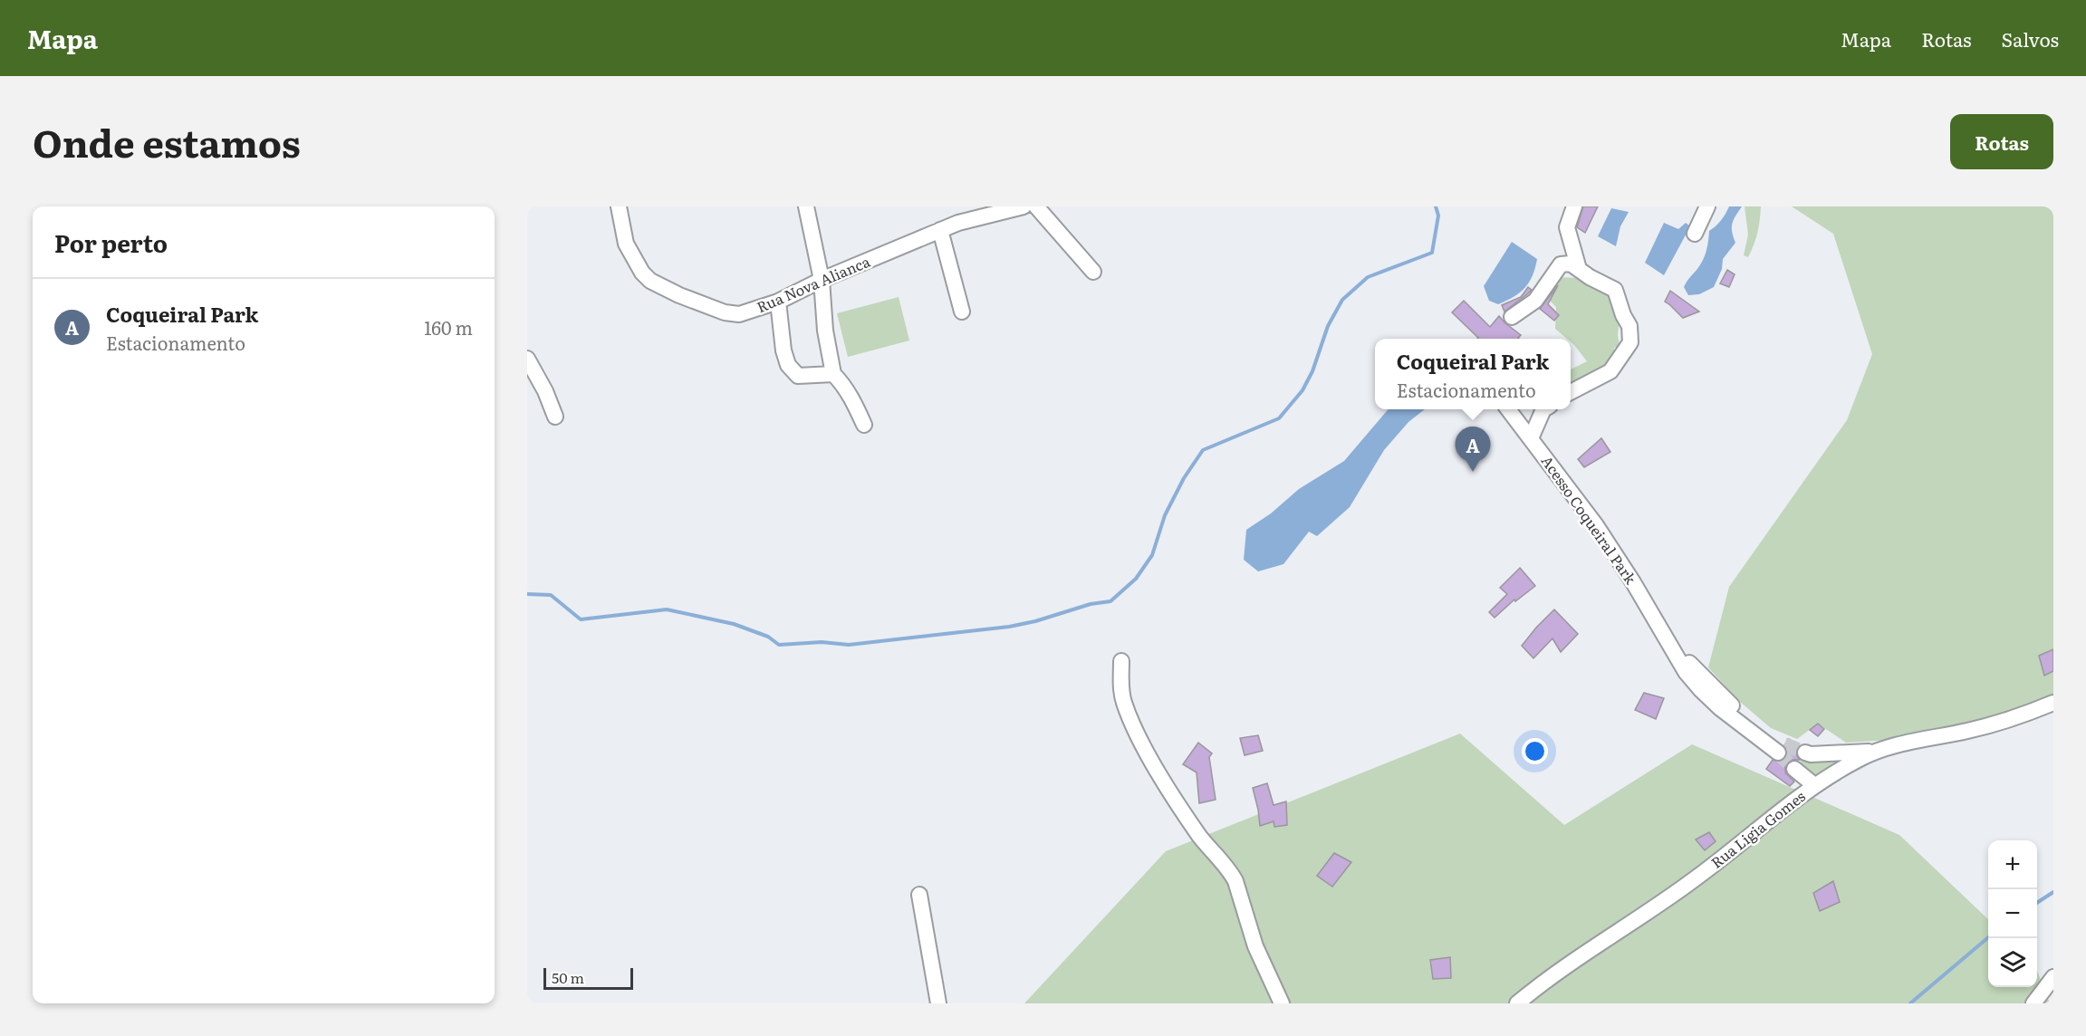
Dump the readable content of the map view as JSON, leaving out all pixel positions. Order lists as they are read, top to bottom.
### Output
{
  "streets": {
    "street": ["Rua Nova Alianca", "Acesso Coqueiral Park", "Rua Ligia Gomes"]
  },
  "scale_bar": "50 m",
  "page": {
    "header": "Mapa",
    "nav": ["Mapa", "Rotas", "Salvos"],
    "title": "Onde estamos",
    "buttons": "Rotas",
    "heading": "Por perto",
    "list": [
      {
        "mark": "A",
        "name": "Coqueiral Park",
        "note": "Estacionamento",
        "value": "160 m"
      }
    ],
    "popup": ["Coqueiral Park", "Estacionamento"],
    "pins": "A",
    "map_buttons": ["+", "−"],
    "scale": "50 m"
  }
}
